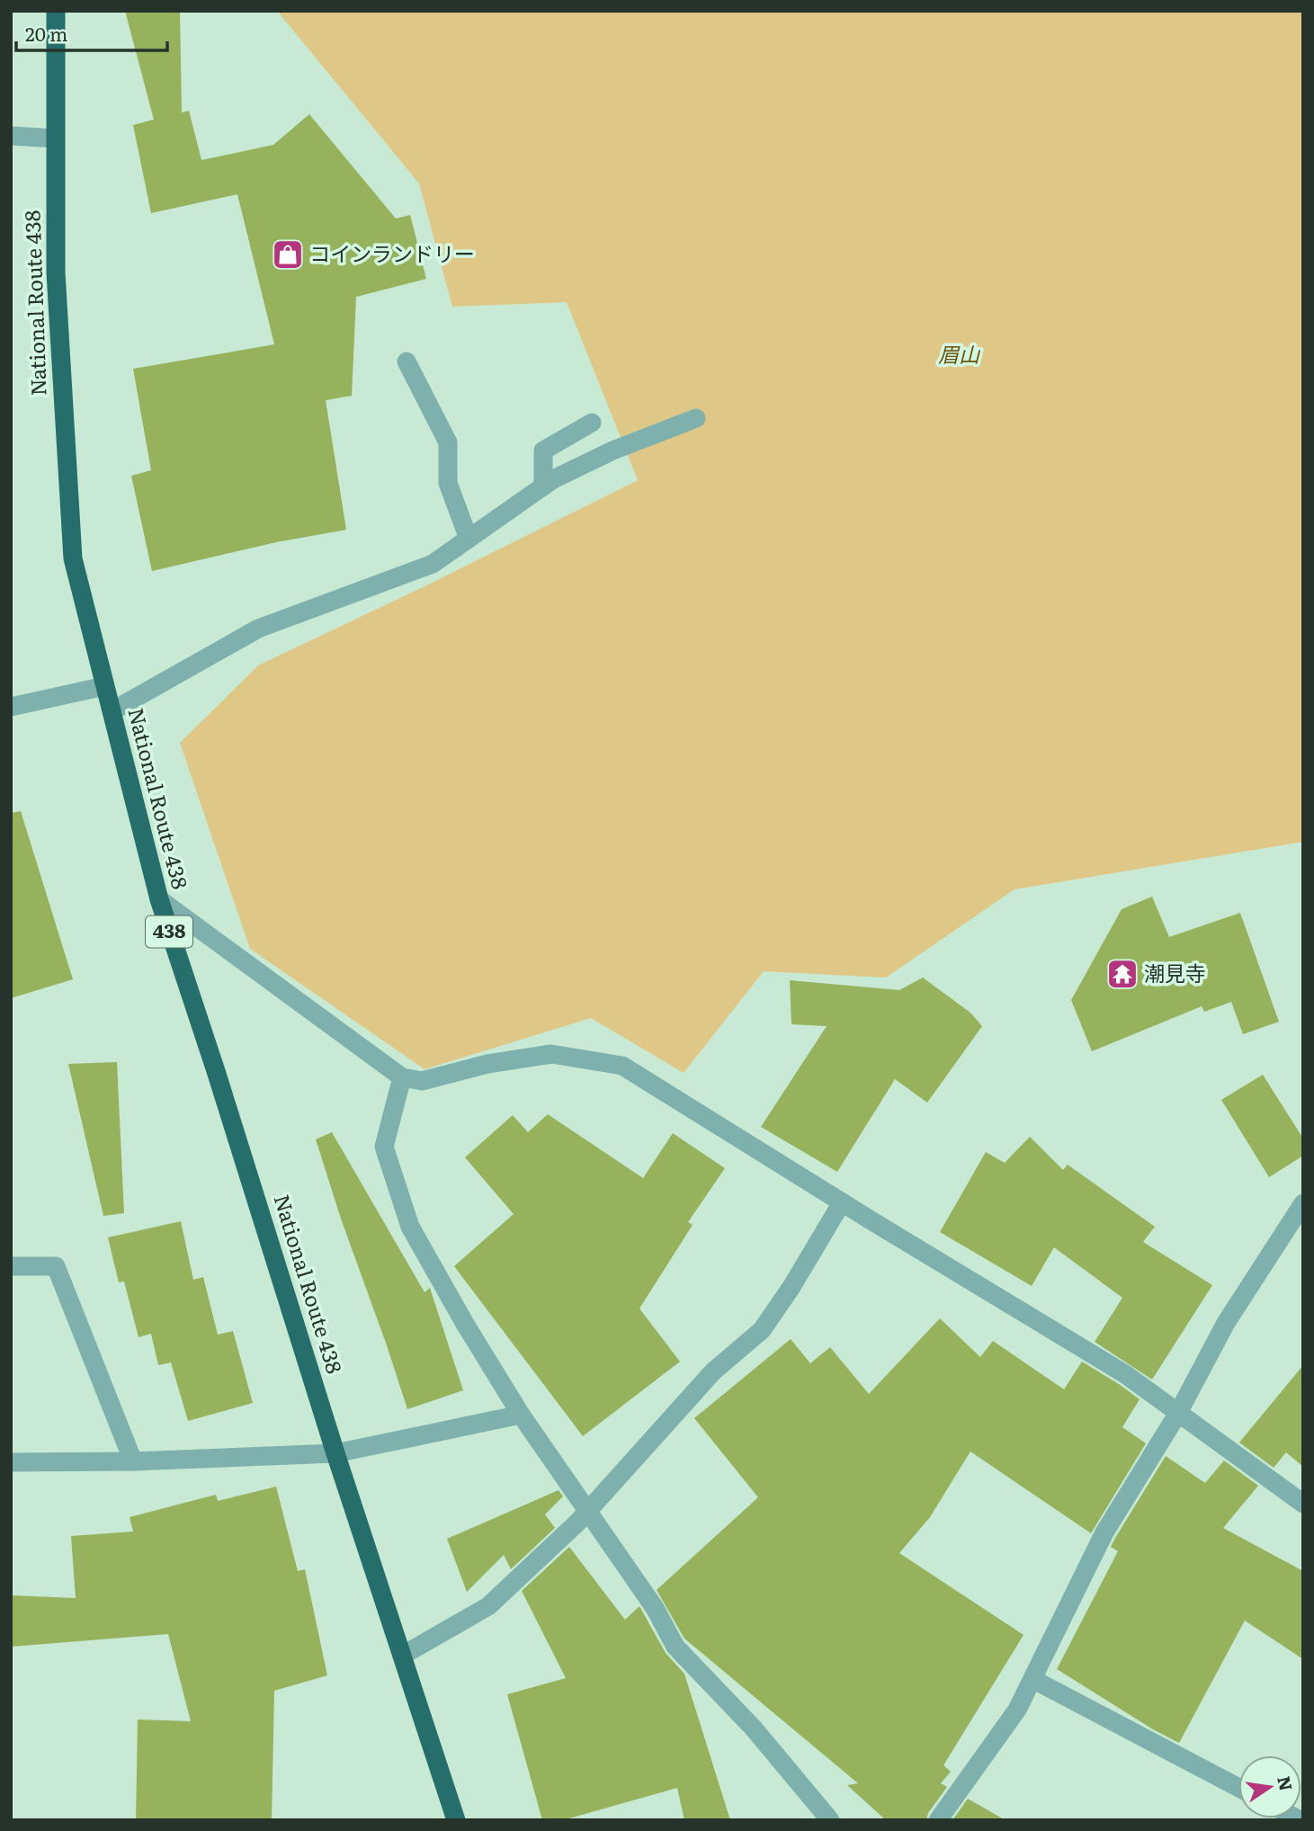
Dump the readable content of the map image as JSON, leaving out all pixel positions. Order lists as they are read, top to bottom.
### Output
{
  "streets": {
    "highway": ["National Route 438", "438"]
  },
  "parks": ["眉山"],
  "places": {
    "shop": ["コインランドリー"],
    "temple": ["潮見寺"]
  },
  "scale_bar": "20 m",
  "north": "right"
}
